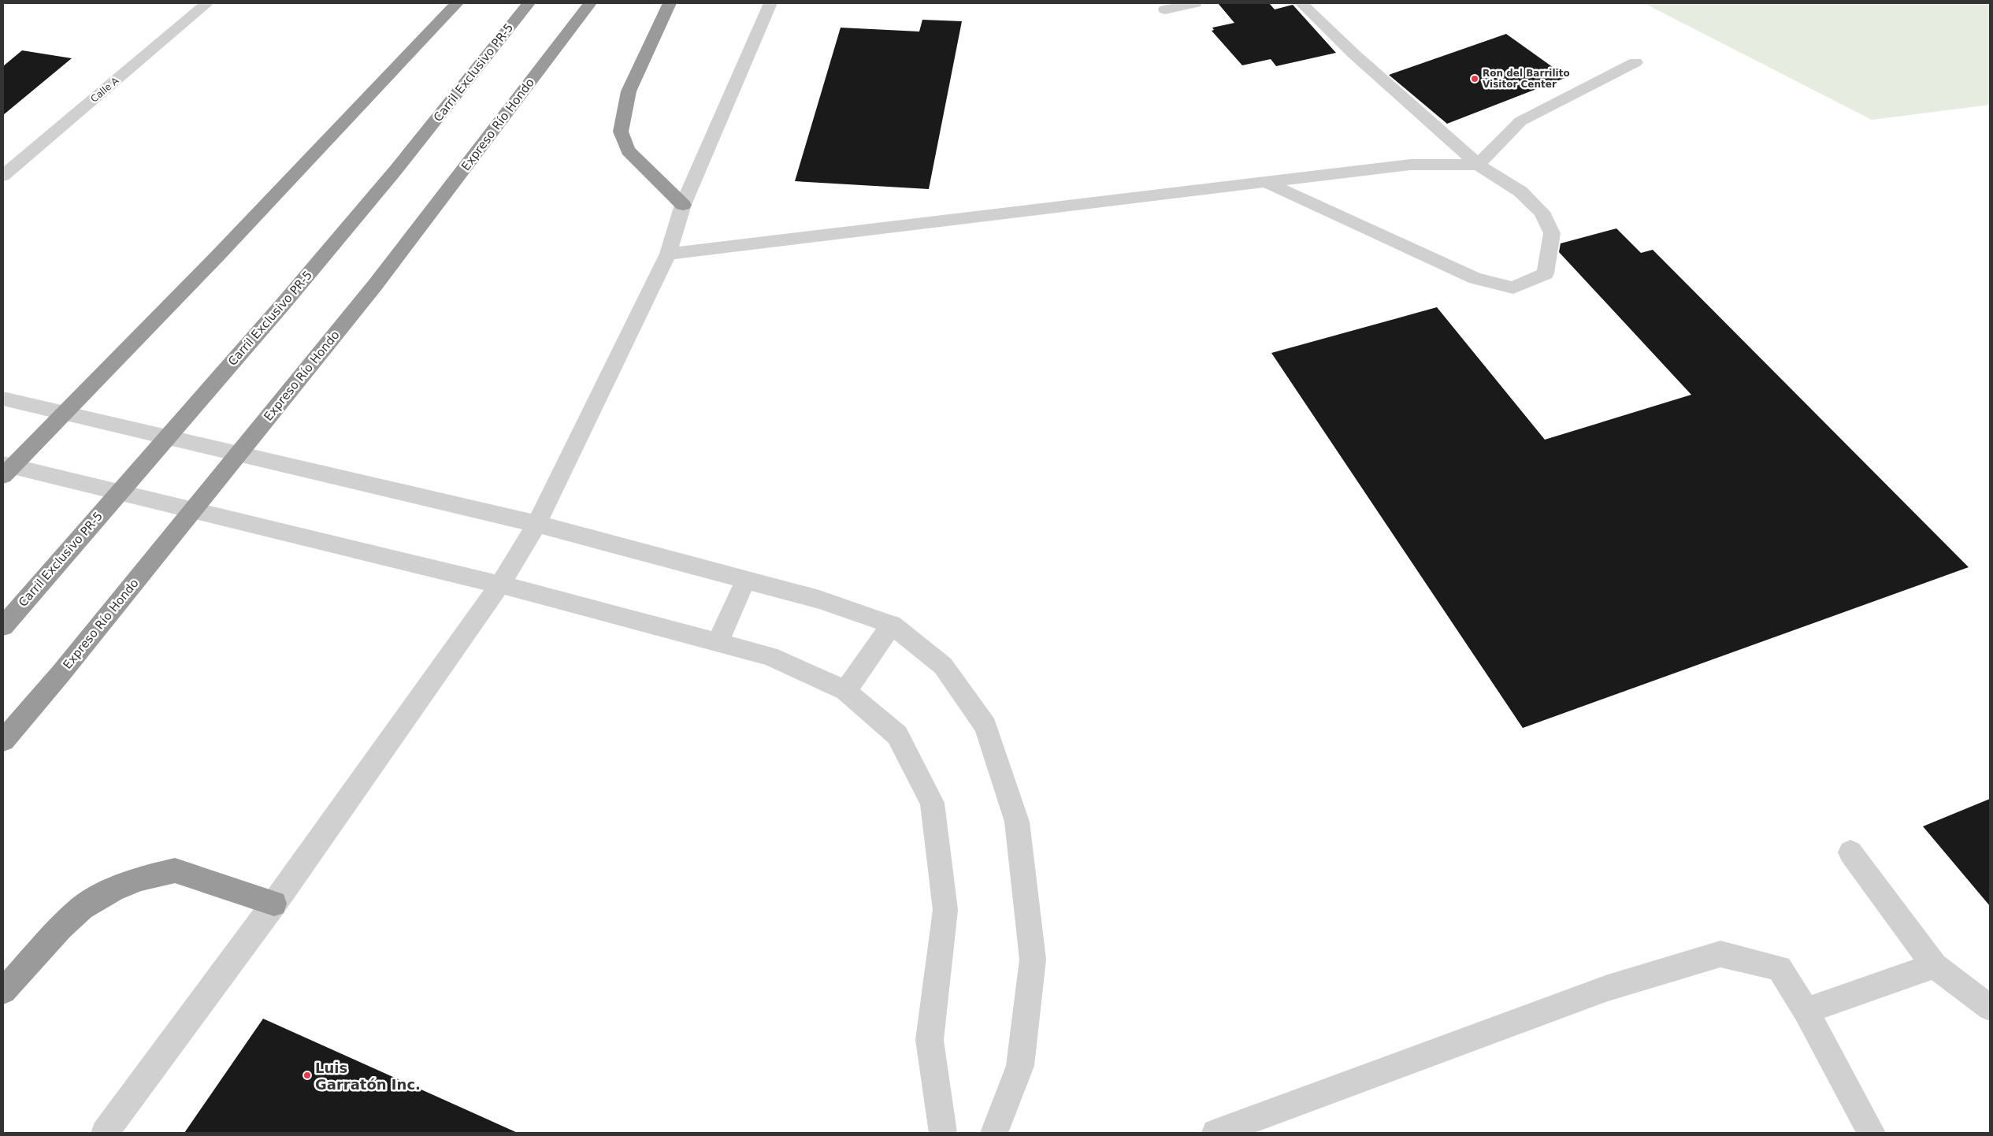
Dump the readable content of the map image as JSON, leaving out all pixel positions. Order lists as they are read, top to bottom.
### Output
{
  "streets": {
    "highway": ["Carril Exclusivo PR-5", "Expreso Río Hondo"],
    "street": ["Calle A"]
  },
  "places": ["Ron del Barrilito Visitor Center", "Luis Garratón Inc."]
}
